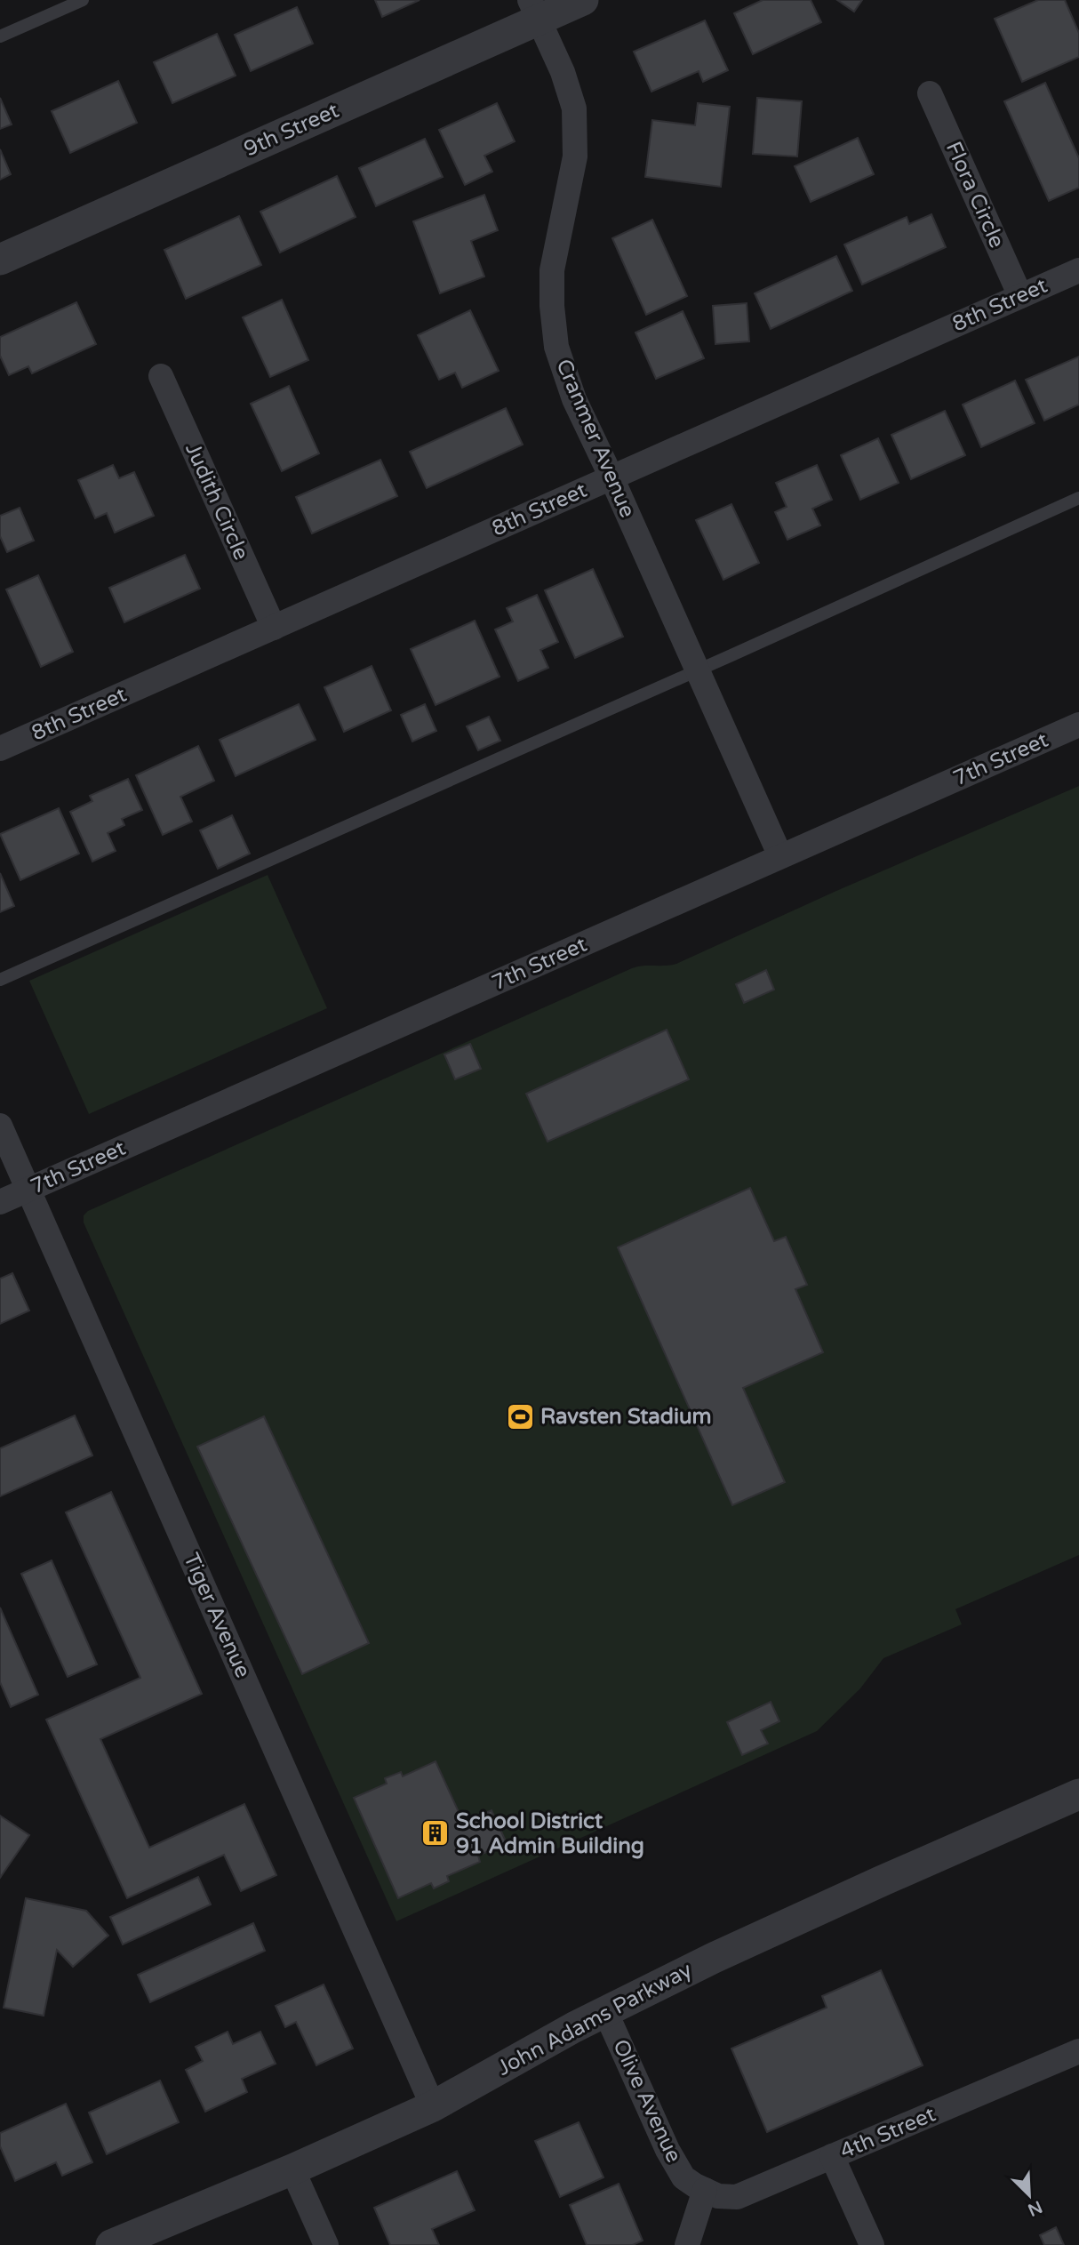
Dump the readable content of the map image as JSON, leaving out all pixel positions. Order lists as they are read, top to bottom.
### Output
{
  "streets": {
    "street": [
      "9th Street",
      "Flora Circle",
      "8th Street",
      "Cranmer Avenue",
      "Judith Circle",
      "7th Street",
      "Tiger Avenue",
      "John Adams Parkway",
      "Olive Avenue",
      "4th Street"
    ]
  },
  "crossings": [
    ["9th Street", "Cranmer Avenue"],
    ["Flora Circle", "8th Street"],
    ["8th Street", "Cranmer Avenue"],
    ["8th Street", "Judith Circle"],
    ["Cranmer Avenue", "7th Street"],
    ["7th Street", "Tiger Avenue"],
    ["Tiger Avenue", "John Adams Parkway"],
    ["John Adams Parkway", "Olive Avenue"],
    ["Olive Avenue", "4th Street"]
  ],
  "places": {
    "sports": ["Ravsten Stadium"],
    "building": ["School District 91 Admin Building"]
  },
  "north": "bottom right"
}
